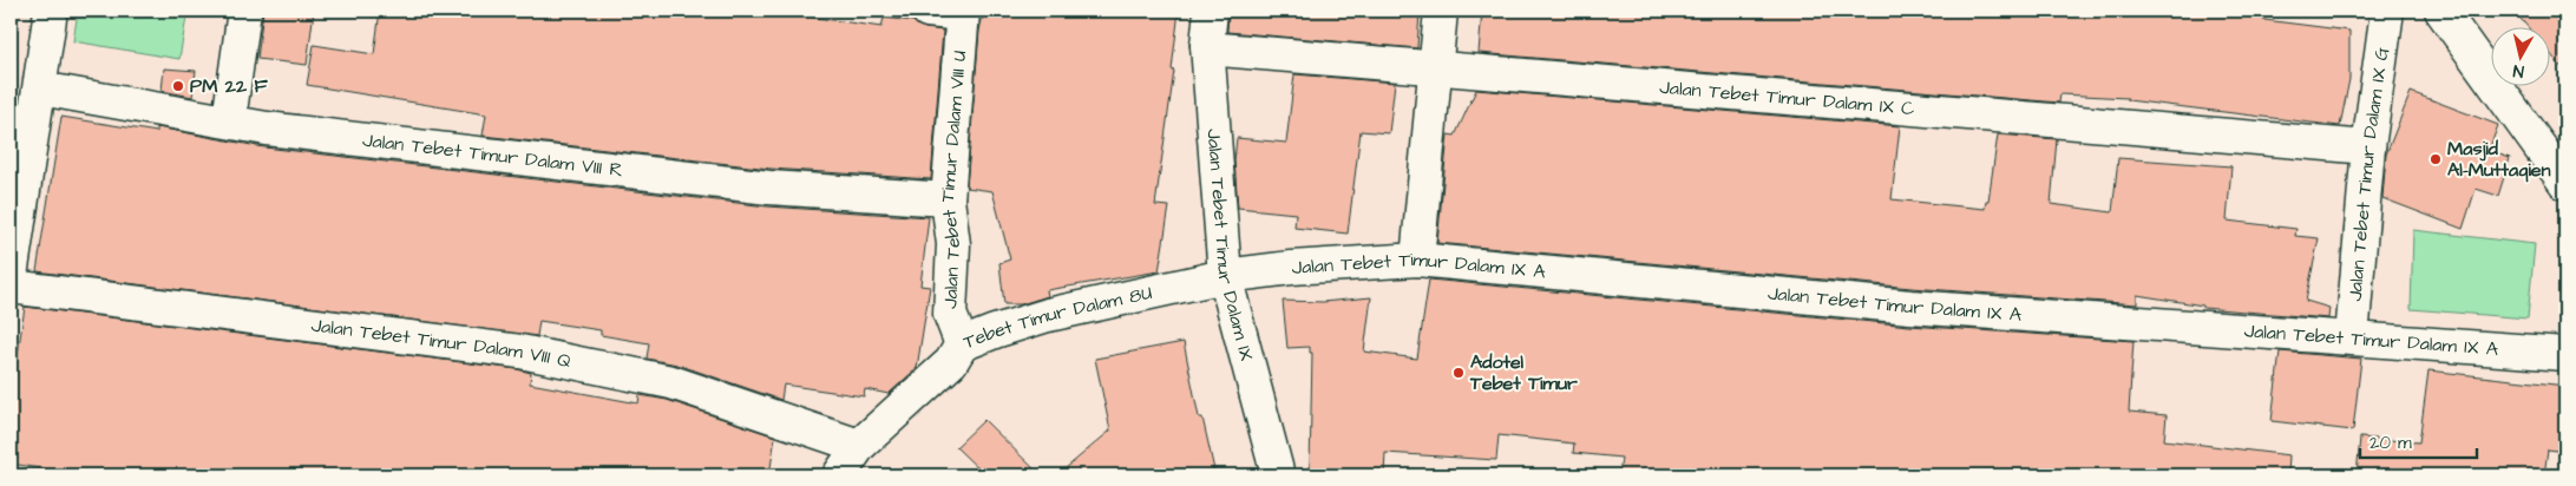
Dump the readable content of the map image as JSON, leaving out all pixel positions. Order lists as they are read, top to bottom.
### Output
{
  "streets": {
    "street": [
      "Jalan Tebet Timur Dalam IX C",
      "Jalan Tebet Timur Dalam VIII R",
      "Jalan Tebet Timur Dalam IX G",
      "Jalan Tebet Timur Dalam VIII U",
      "Jalan Tebet Timur Dalam IX",
      "Jalan Tebet Timur Dalam IX A",
      "Tebet Timur Dalam 8U",
      "Jalan Tebet Timur Dalam VIII Q"
    ]
  },
  "crossings": [
    ["Jalan Tebet Timur Dalam IX C", "Jalan Tebet Timur Dalam IX G"],
    ["Jalan Tebet Timur Dalam IX C", "Jalan Tebet Timur Dalam IX"],
    ["Jalan Tebet Timur Dalam VIII R", "Jalan Tebet Timur Dalam VIII U"],
    ["Jalan Tebet Timur Dalam IX G", "Jalan Tebet Timur Dalam IX A"],
    ["Jalan Tebet Timur Dalam VIII U", "Tebet Timur Dalam 8U"],
    ["Jalan Tebet Timur Dalam IX", "Jalan Tebet Timur Dalam IX A"],
    ["Jalan Tebet Timur Dalam IX", "Tebet Timur Dalam 8U"],
    ["Jalan Tebet Timur Dalam IX A", "Tebet Timur Dalam 8U"],
    ["Tebet Timur Dalam 8U", "Jalan Tebet Timur Dalam VIII Q"]
  ],
  "places": ["PM 22 F", "Masjid Al-Muttaqien", "Adotel Tebet Timur"],
  "scale_bar": "20 m",
  "north": "bottom"
}
